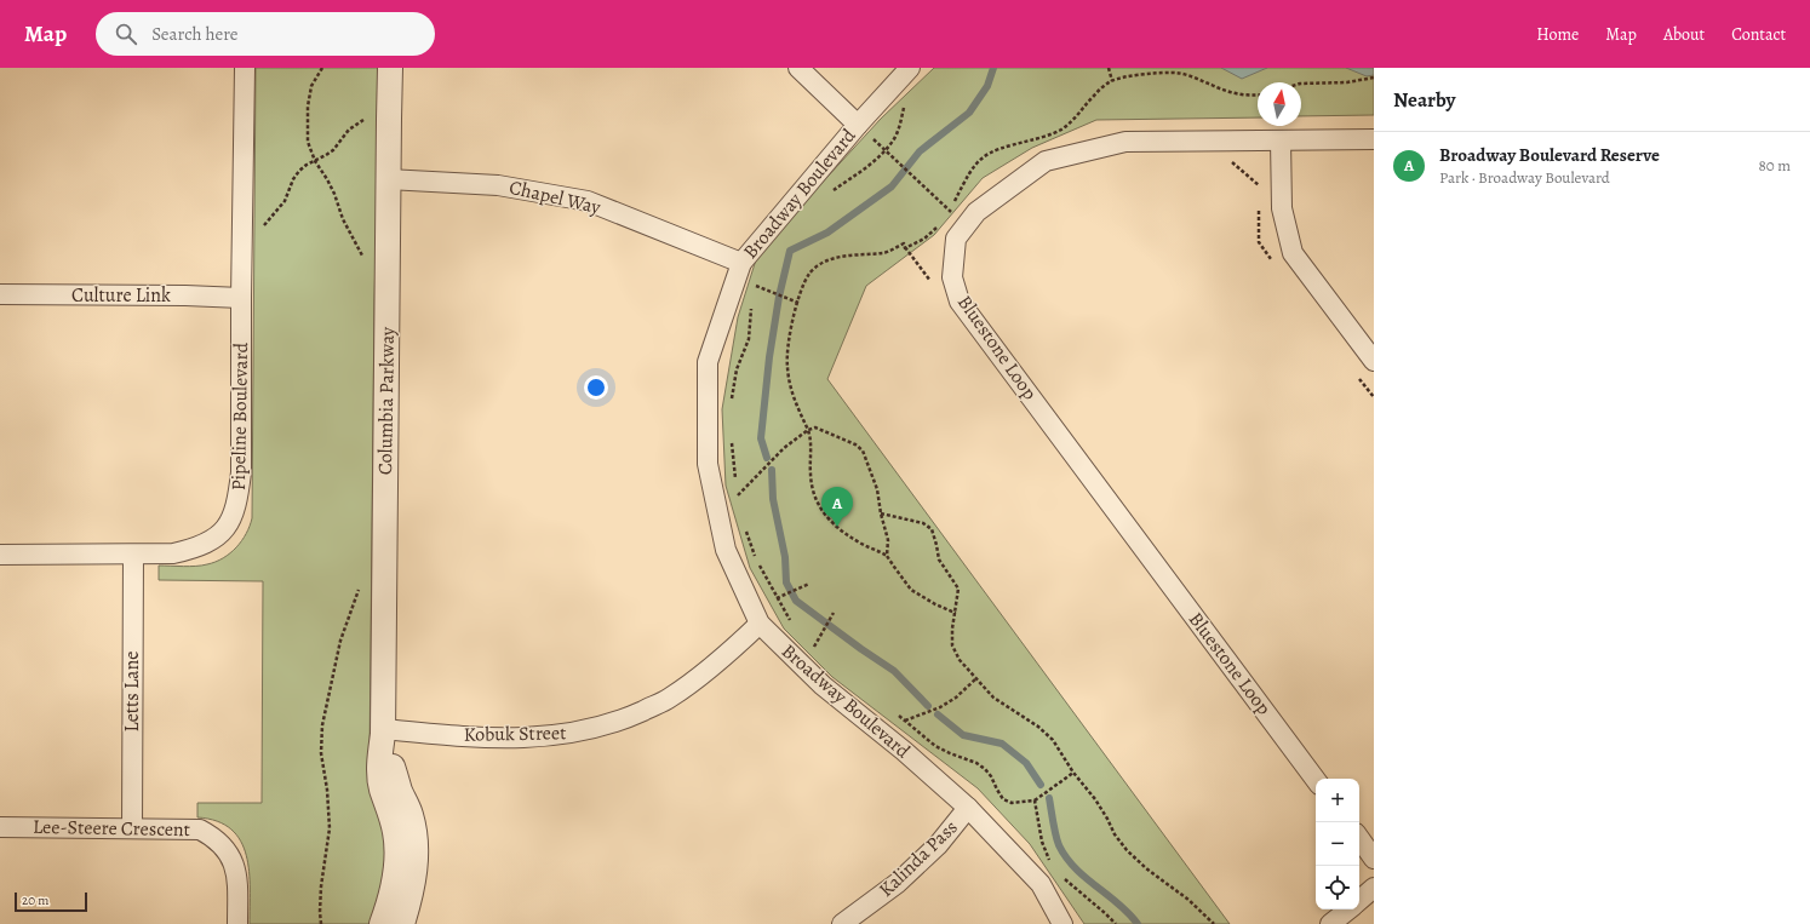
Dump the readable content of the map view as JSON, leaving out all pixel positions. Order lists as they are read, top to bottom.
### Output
{
  "streets": {
    "street": [
      "Broadway Boulevard",
      "Chapel Way",
      "Culture Link",
      "Bluestone Loop",
      "Columbia Parkway",
      "Pipeline Boulevard",
      "Letts Lane",
      "Kobuk Street",
      "Lee-Steere Crescent",
      "Kalinda Pass"
    ]
  },
  "crossings": [
    ["Broadway Boulevard", "Chapel Way"],
    ["Broadway Boulevard", "Kobuk Street"],
    ["Broadway Boulevard", "Kalinda Pass"],
    ["Chapel Way", "Columbia Parkway"],
    ["Culture Link", "Pipeline Boulevard"],
    ["Columbia Parkway", "Kobuk Street"],
    ["Pipeline Boulevard", "Letts Lane"],
    ["Letts Lane", "Lee-Steere Crescent"]
  ],
  "scale_bar": "20 m",
  "north": "top",
  "page": {
    "header": "Map",
    "search": "Search here",
    "nav": [
      "Home",
      "Map",
      "About",
      "Contact"
    ],
    "heading": "Nearby",
    "list": [
      {
        "mark": "A",
        "name": "Broadway Boulevard Reserve",
        "note": "Park · Broadway Boulevard",
        "value": "80 m"
      }
    ],
    "pins": "A",
    "map_buttons": ["+", "−"],
    "scale": "20 m"
  }
}
